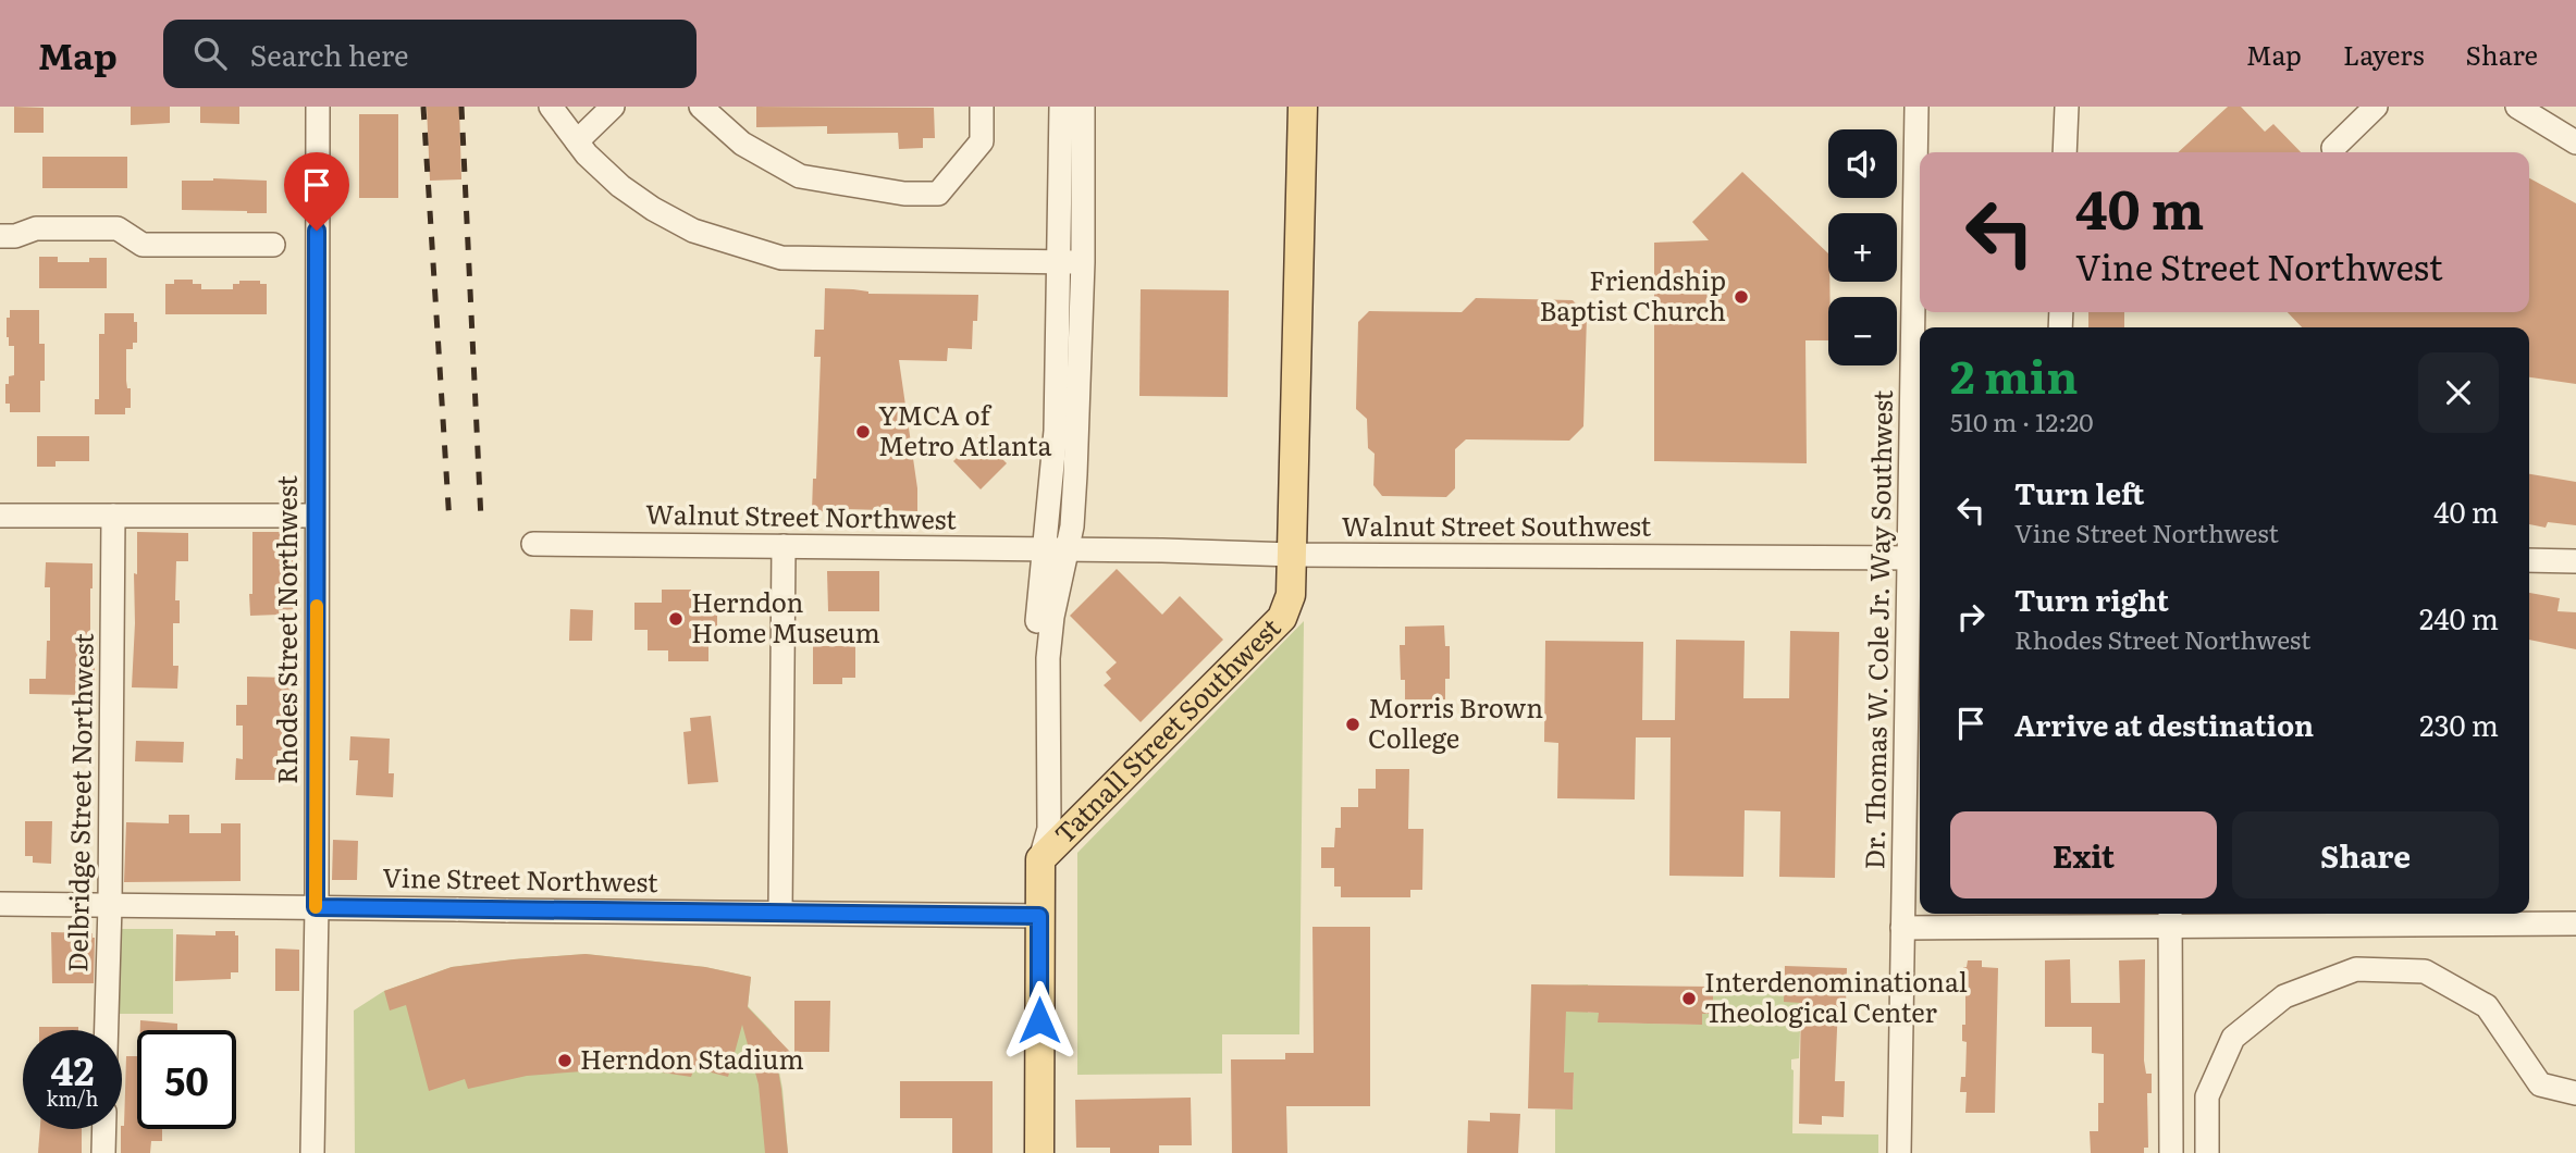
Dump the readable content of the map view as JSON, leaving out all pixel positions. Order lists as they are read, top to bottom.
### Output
{
  "streets": {
    "main road": ["Tatnall Street Southwest"],
    "street": [
      "Walnut Street Northwest",
      "Walnut Street Southwest",
      "Rhodes Street Northwest",
      "Dr. Thomas W. Cole Jr. Way Southwest",
      "Delbridge Street Northwest",
      "Vine Street Northwest"
    ]
  },
  "crossings": [
    ["Walnut Street Northwest", "Walnut Street Southwest"],
    ["Walnut Street Southwest", "Dr. Thomas W. Cole Jr. Way Southwest"],
    ["Walnut Street Southwest", "Tatnall Street Southwest"],
    ["Rhodes Street Northwest", "Vine Street Northwest"],
    ["Delbridge Street Northwest", "Vine Street Northwest"]
  ],
  "places": [
    "Friendship Baptist Church",
    "YMCA of Metro Atlanta",
    "Herndon Home Museum",
    "Morris Brown College",
    "Interdenominational Theological Center",
    "Herndon Stadium"
  ],
  "page": {
    "header": "Map",
    "search": "Search here",
    "nav": ["Map", "Layers", "Share"],
    "map_buttons": ["+", "−"],
    "turn": ["40 m", "Vine Street Northwest"],
    "heading": ["2 min", "510 m · 12:20"],
    "list": [
      {
        "name": "Turn left",
        "note": "Vine Street Northwest",
        "value": "40 m"
      },
      {
        "name": "Turn right",
        "note": "Rhodes Street Northwest",
        "value": "240 m"
      },
      {
        "name": "Arrive at destination",
        "value": "230 m"
      }
    ],
    "buttons": ["Exit", "Share"],
    "speed": "42 km/h",
    "limit": "50"
  }
}
